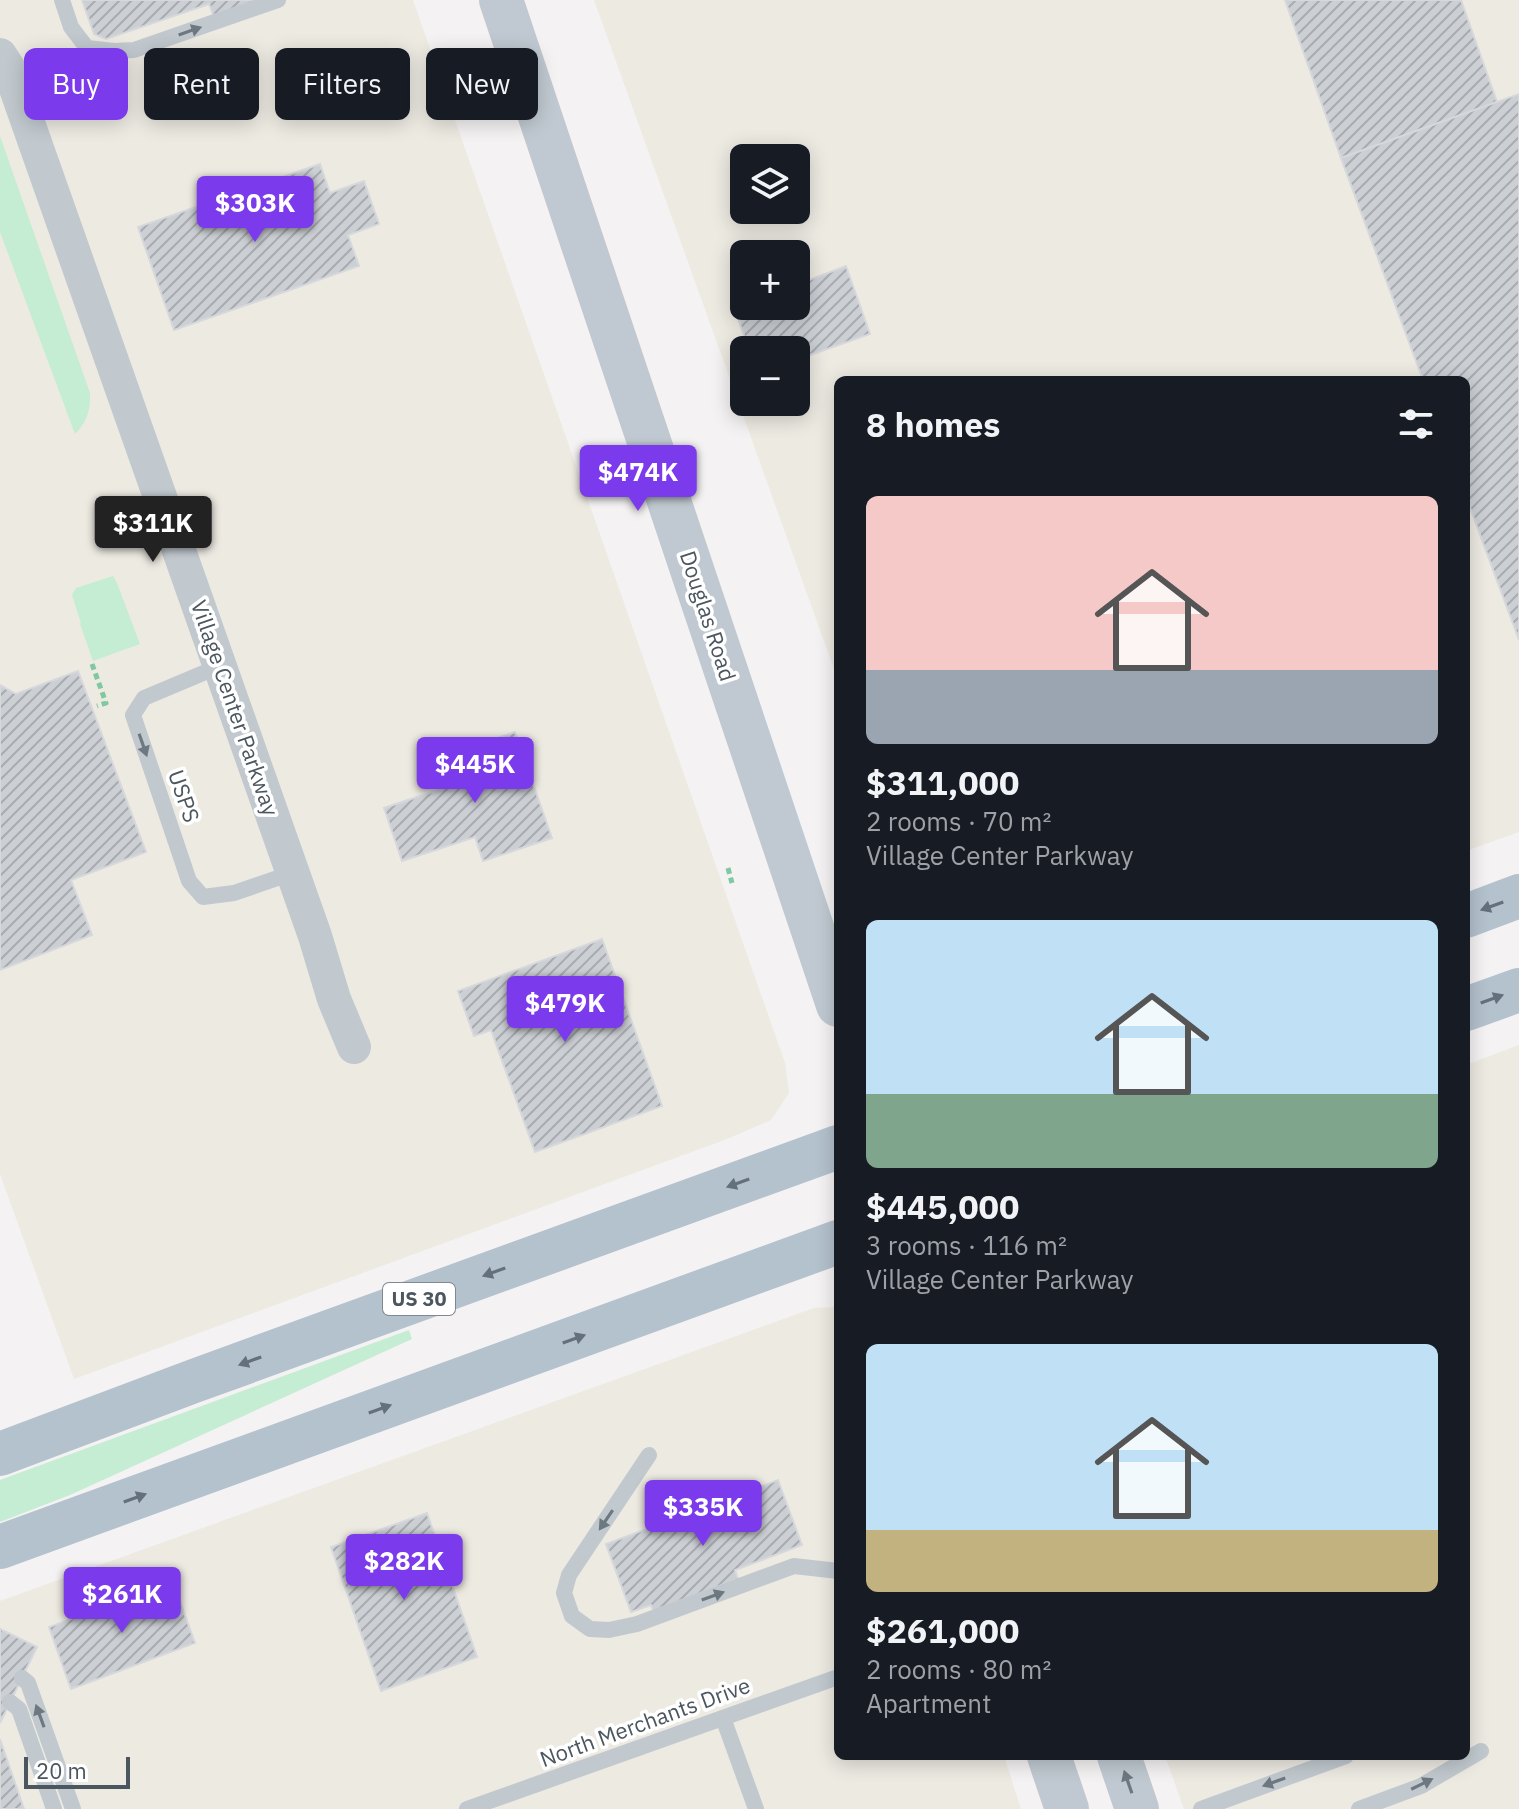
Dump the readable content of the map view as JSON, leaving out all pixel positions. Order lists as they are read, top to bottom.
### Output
{
  "streets": {
    "main road": ["US 30"],
    "street": ["Douglas Road", "Village Center Parkway"],
    "lane": ["USPS", "North Merchants Drive"]
  },
  "crossings": [
    ["Village Center Parkway", "USPS"]
  ],
  "scale_bar": "20 m",
  "page": {
    "chip": [
      "Buy",
      "Rent",
      "Filters",
      "New"
    ],
    "map_buttons": ["+", "−"],
    "price": [
      "$303K",
      "$474K",
      "$311K",
      "$445K",
      "$479K",
      "$335K",
      "$282K",
      "$261K"
    ],
    "heading": "8 homes",
    "list": [
      {
        "name": "$311,000",
        "note": "2 rooms · 70 m² · Village Center Parkway"
      },
      {
        "name": "$445,000",
        "note": "3 rooms · 116 m² · Village Center Parkway"
      },
      {
        "name": "$261,000",
        "note": "2 rooms · 80 m² · Apartment"
      }
    ],
    "scale": "20 m"
  }
}
